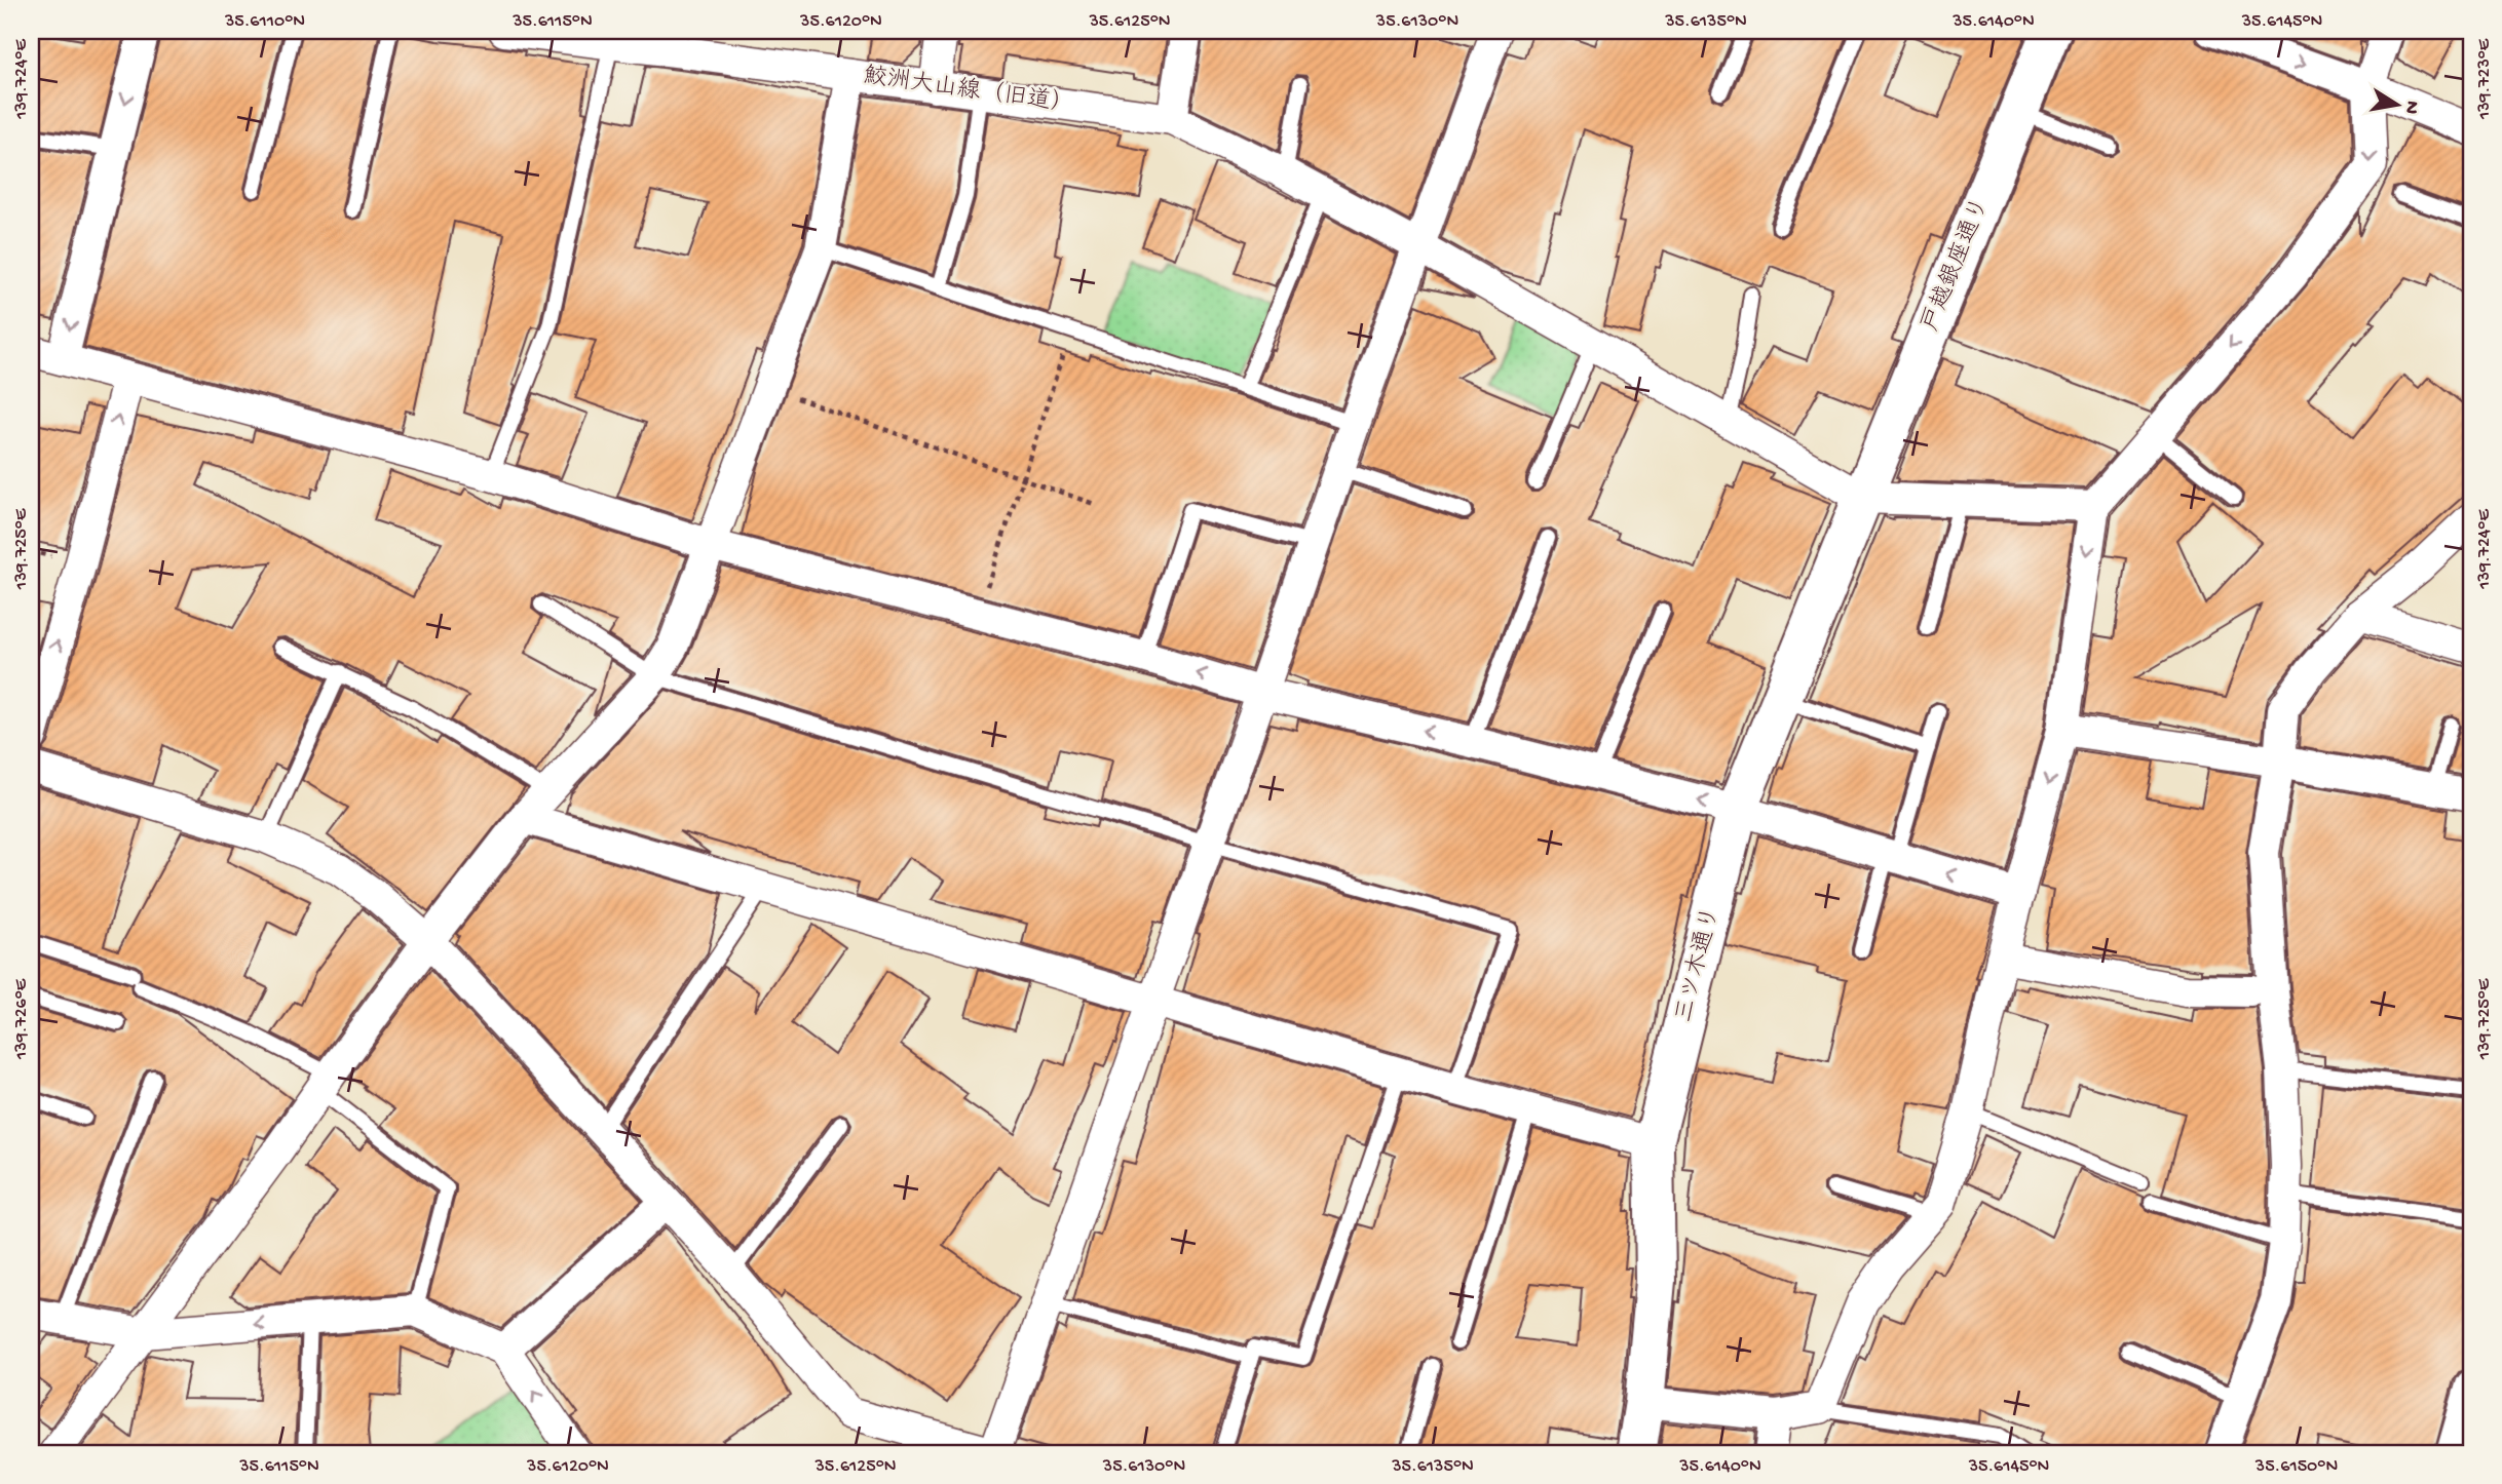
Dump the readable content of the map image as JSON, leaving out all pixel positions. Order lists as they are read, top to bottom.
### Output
{
  "streets": {
    "street": ["鮫洲大山線（旧道）", "戸越銀座通り", "三ツ木通り"]
  },
  "crossings": [
    ["鮫洲大山線（旧道）", "戸越銀座通り"],
    ["鮫洲大山線（旧道）", "三ツ木通り"],
    ["戸越銀座通り", "三ツ木通り"]
  ],
  "north": "right",
  "coordinates": [
    "35.6110°N",
    "35.6115°N",
    "35.6120°N",
    "35.6125°N",
    "35.6130°N",
    "35.6135°N",
    "35.6140°N",
    "35.6145°N",
    "139.724°E",
    "139.723°E",
    "139.725°E",
    "139.726°E",
    "35.6150°N"
  ]
}
